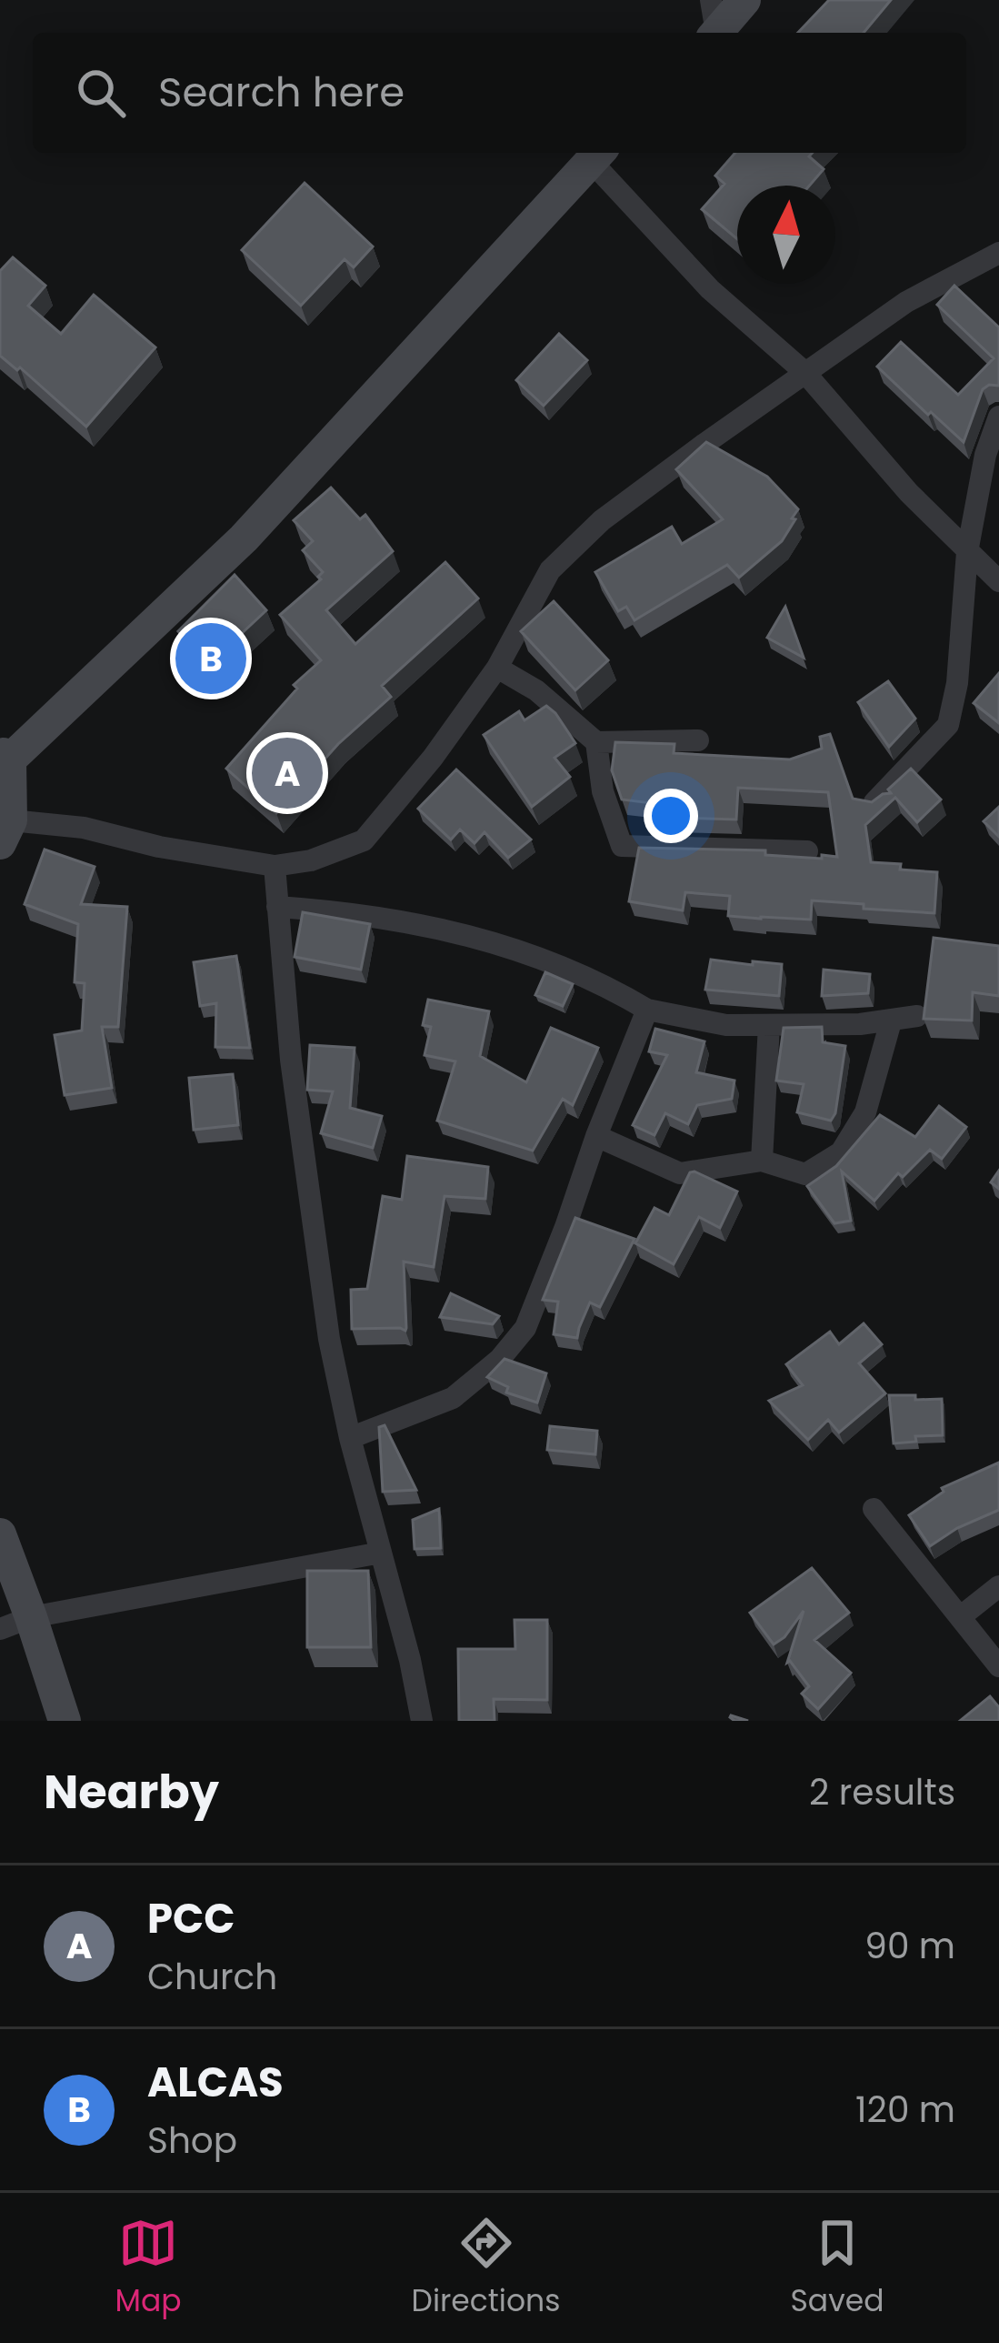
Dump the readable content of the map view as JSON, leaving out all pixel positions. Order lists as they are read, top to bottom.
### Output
{
  "north": "top",
  "page": {
    "search": "Search here",
    "pins": ["B", "A"],
    "heading": ["Nearby", "2 results"],
    "list": [
      {
        "mark": "A",
        "name": "PCC",
        "note": "Church",
        "value": "90 m"
      },
      {
        "mark": "B",
        "name": "ALCAS",
        "note": "Shop",
        "value": "120 m"
      }
    ],
    "nav": ["Map", "Directions", "Saved"]
  }
}
